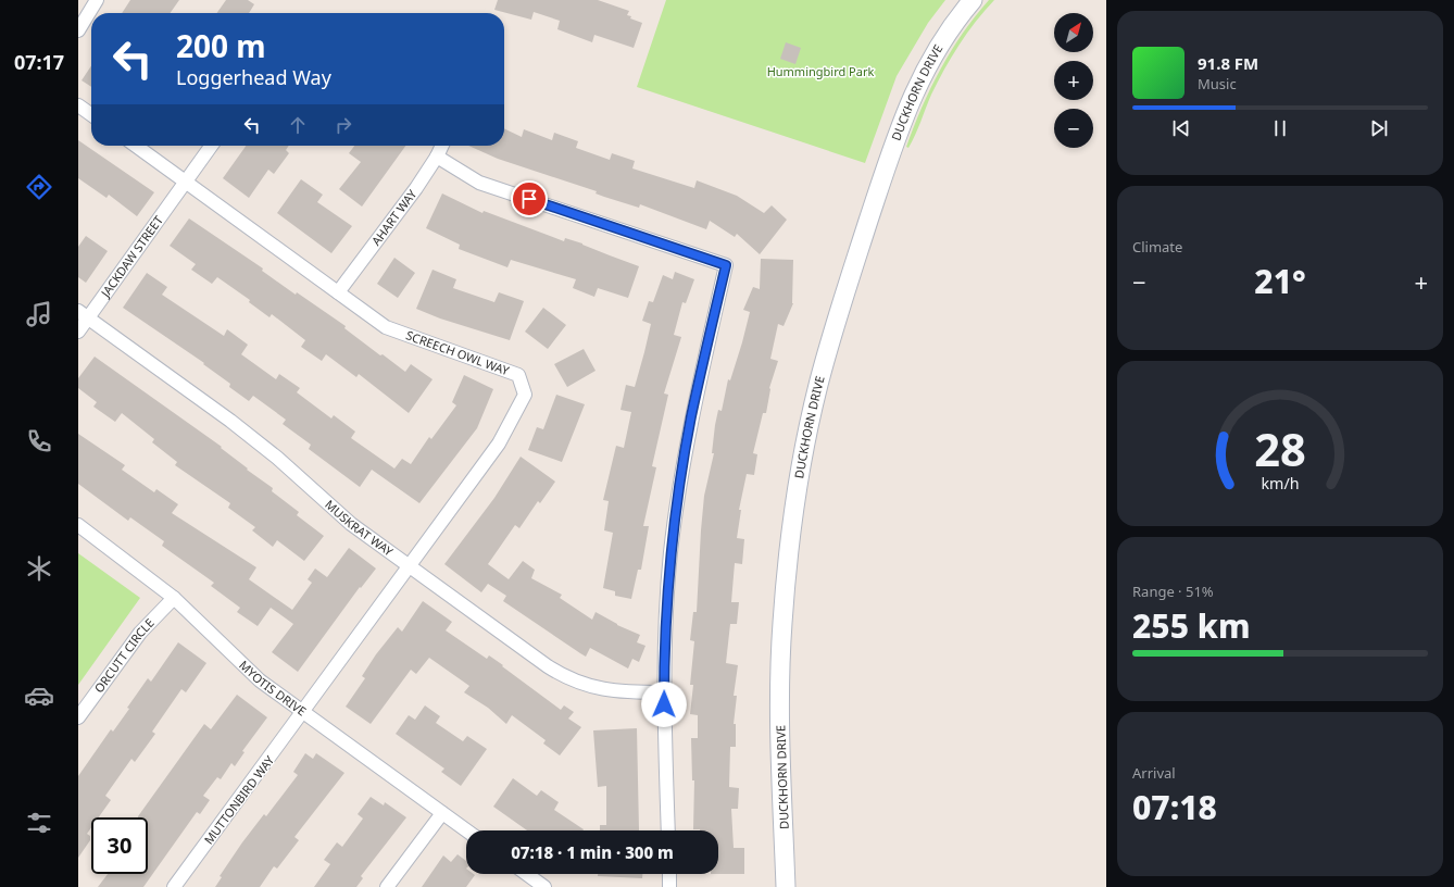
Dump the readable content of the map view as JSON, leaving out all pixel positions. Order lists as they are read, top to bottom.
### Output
{
  "streets": {
    "street": [
      "DUCKHORN DRIVE",
      "AHART WAY",
      "JACKDAW STREET",
      "SCREECH OWL WAY",
      "MUSKRAT WAY",
      "ORCUTT CIRCLE",
      "MYOTIS DRIVE",
      "MUTTONBIRD WAY"
    ]
  },
  "crossings": [
    ["AHART WAY", "SCREECH OWL WAY"],
    ["JACKDAW STREET", "SCREECH OWL WAY"],
    ["JACKDAW STREET", "MUSKRAT WAY"],
    ["SCREECH OWL WAY", "MUSKRAT WAY"],
    ["SCREECH OWL WAY", "MYOTIS DRIVE"],
    ["SCREECH OWL WAY", "MUTTONBIRD WAY"],
    ["ORCUTT CIRCLE", "MYOTIS DRIVE"],
    ["MYOTIS DRIVE", "MUTTONBIRD WAY"]
  ],
  "parks": ["Hummingbird Park"],
  "north": "top right",
  "page": {
    "tabs": "07:17",
    "map_buttons": ["+", "−"],
    "turn": ["200 m", "Loggerhead Way"],
    "song": ["91.8 FM", "Music"],
    "tile": [
      "Climate",
      ["Range · 51%", "255 km"],
      ["Arrival", "07:18"]
    ],
    "heat": ["−", "21°", "+"],
    "limit": "30",
    "trip": "07:18 · 1 min · 300 m",
    "gauge": ["28", "km/h"]
  }
}
